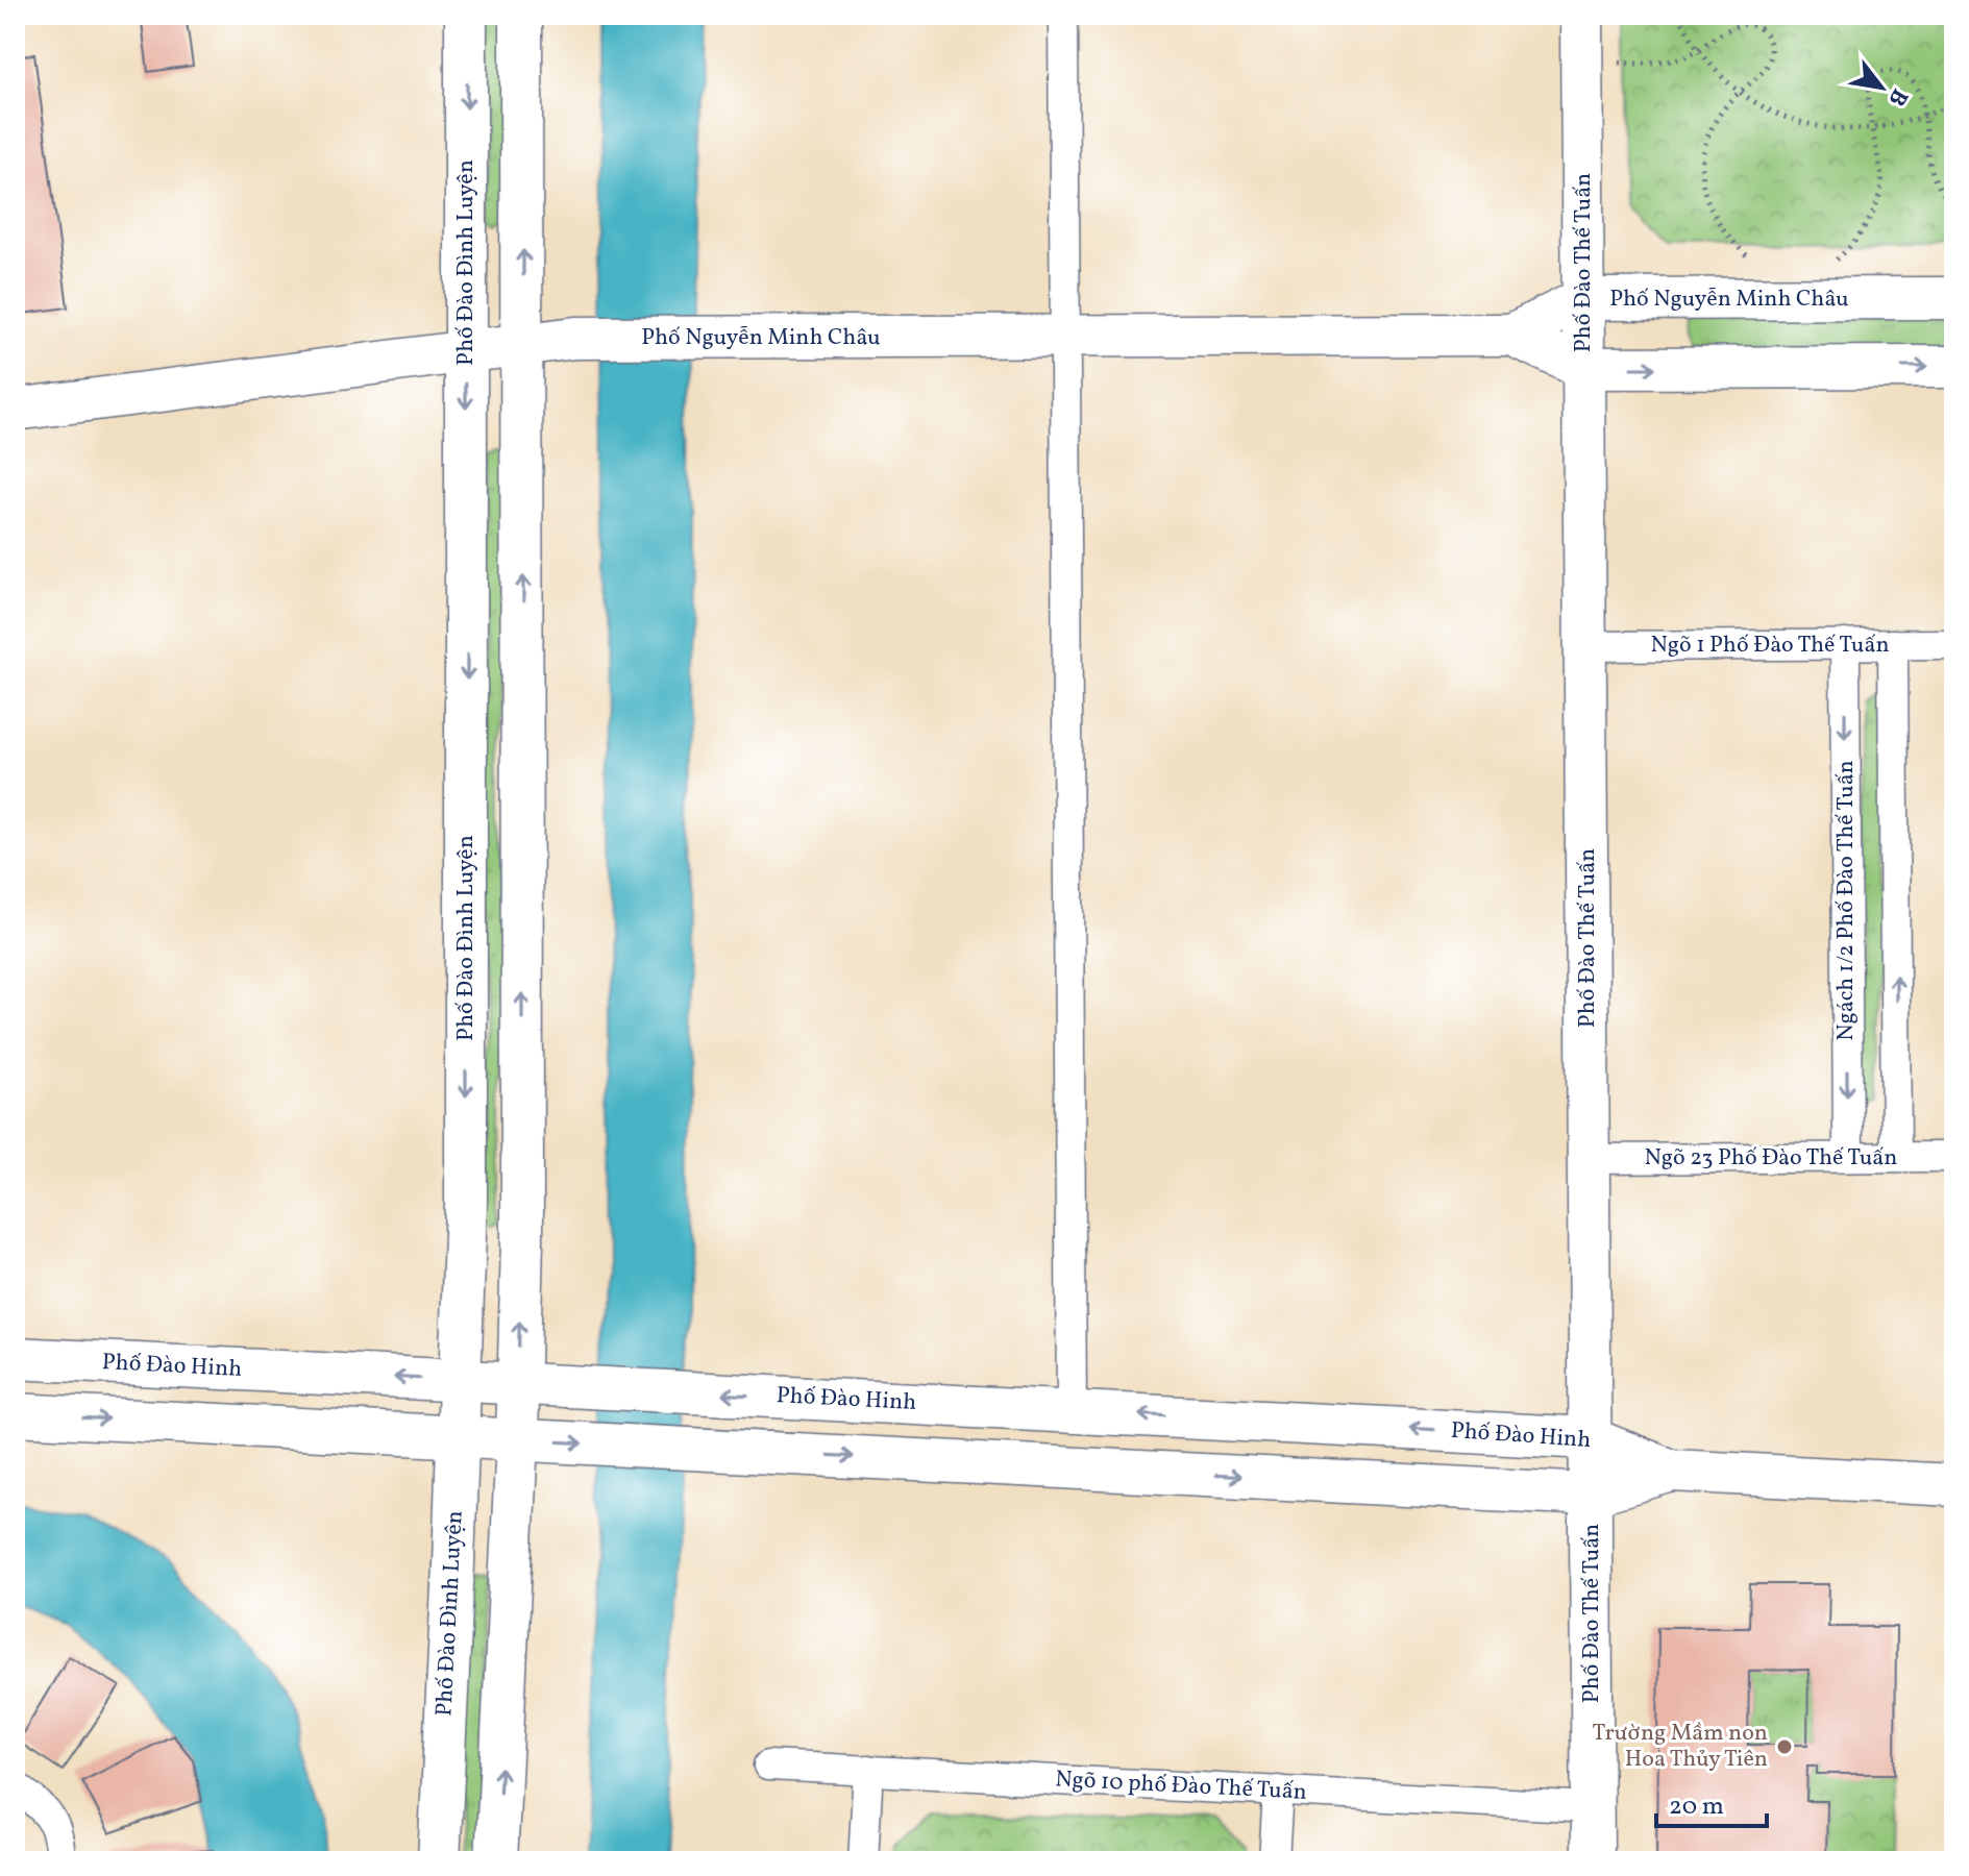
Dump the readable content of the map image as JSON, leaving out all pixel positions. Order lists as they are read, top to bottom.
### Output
{
  "streets": {
    "street": [
      "Phố Đào Đình Luyện",
      "Phố Đào Thế Tuấn",
      "Phố Nguyễn Minh Châu",
      "Ngõ 1 Phố Đào Thế Tuấn",
      "Ngách 1/2 Phố Đào Thế Tuấn",
      "Ngõ 23 Phố Đào Thế Tuấn",
      "Phố Đào Hinh",
      "Ngõ 10 phố Đào Thế Tuấn"
    ]
  },
  "crossings": [
    ["Phố Đào Đình Luyện", "Phố Nguyễn Minh Châu"],
    ["Phố Đào Đình Luyện", "Phố Đào Hinh"],
    ["Phố Đào Thế Tuấn", "Phố Nguyễn Minh Châu"],
    ["Phố Đào Thế Tuấn", "Ngõ 1 Phố Đào Thế Tuấn"],
    ["Phố Đào Thế Tuấn", "Ngõ 23 Phố Đào Thế Tuấn"],
    ["Phố Đào Thế Tuấn", "Phố Đào Hinh"],
    ["Phố Đào Thế Tuấn", "Ngõ 10 phố Đào Thế Tuấn"],
    ["Ngõ 1 Phố Đào Thế Tuấn", "Ngách 1/2 Phố Đào Thế Tuấn"],
    ["Ngách 1/2 Phố Đào Thế Tuấn", "Ngõ 23 Phố Đào Thế Tuấn"]
  ],
  "places": ["Trường Mầm non Hoa Thủy Tiên"],
  "scale_bar": "20 m",
  "north": "bottom right"
}
